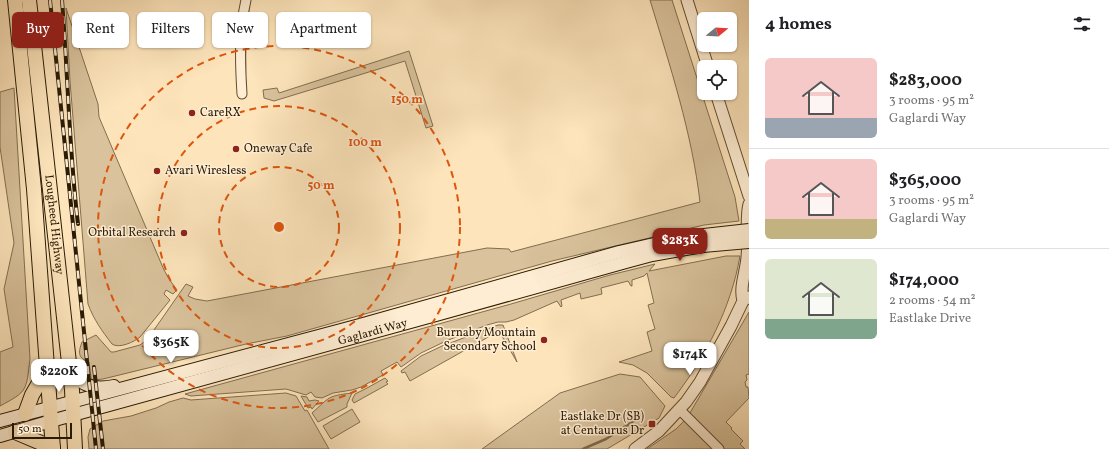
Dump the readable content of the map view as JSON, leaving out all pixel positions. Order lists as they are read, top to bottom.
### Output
{
  "streets": {
    "main road": ["Lougheed Highway", "Gaglardi Way"]
  },
  "crossings": [
    ["Lougheed Highway", "Gaglardi Way"]
  ],
  "places": {
    "other": [
      "CareRX",
      "Oneway Cafe",
      "Avari Wiresless",
      "Orbital Research",
      "Burnaby Mountain Secondary School"
    ],
    "transit": ["Eastlake Dr (SB) at Centaurus Dr"]
  },
  "scale_bar": "50 m",
  "north": "right",
  "page": {
    "heading": "4 homes",
    "chip": [
      "Buy",
      "Rent",
      "Filters",
      "New",
      "Apartment"
    ],
    "list": [
      {
        "name": "$283,000",
        "note": "3 rooms · 95 m² · Gaglardi Way"
      },
      {
        "name": "$365,000",
        "note": "3 rooms · 95 m² · Gaglardi Way"
      },
      {
        "name": "$174,000",
        "note": "2 rooms · 54 m² · Eastlake Drive"
      }
    ],
    "price": [
      "$283K",
      "$365K",
      "$174K",
      "$220K"
    ],
    "scale": "50 m"
  },
  "rings": ["150 m", "100 m", "50 m"]
}
